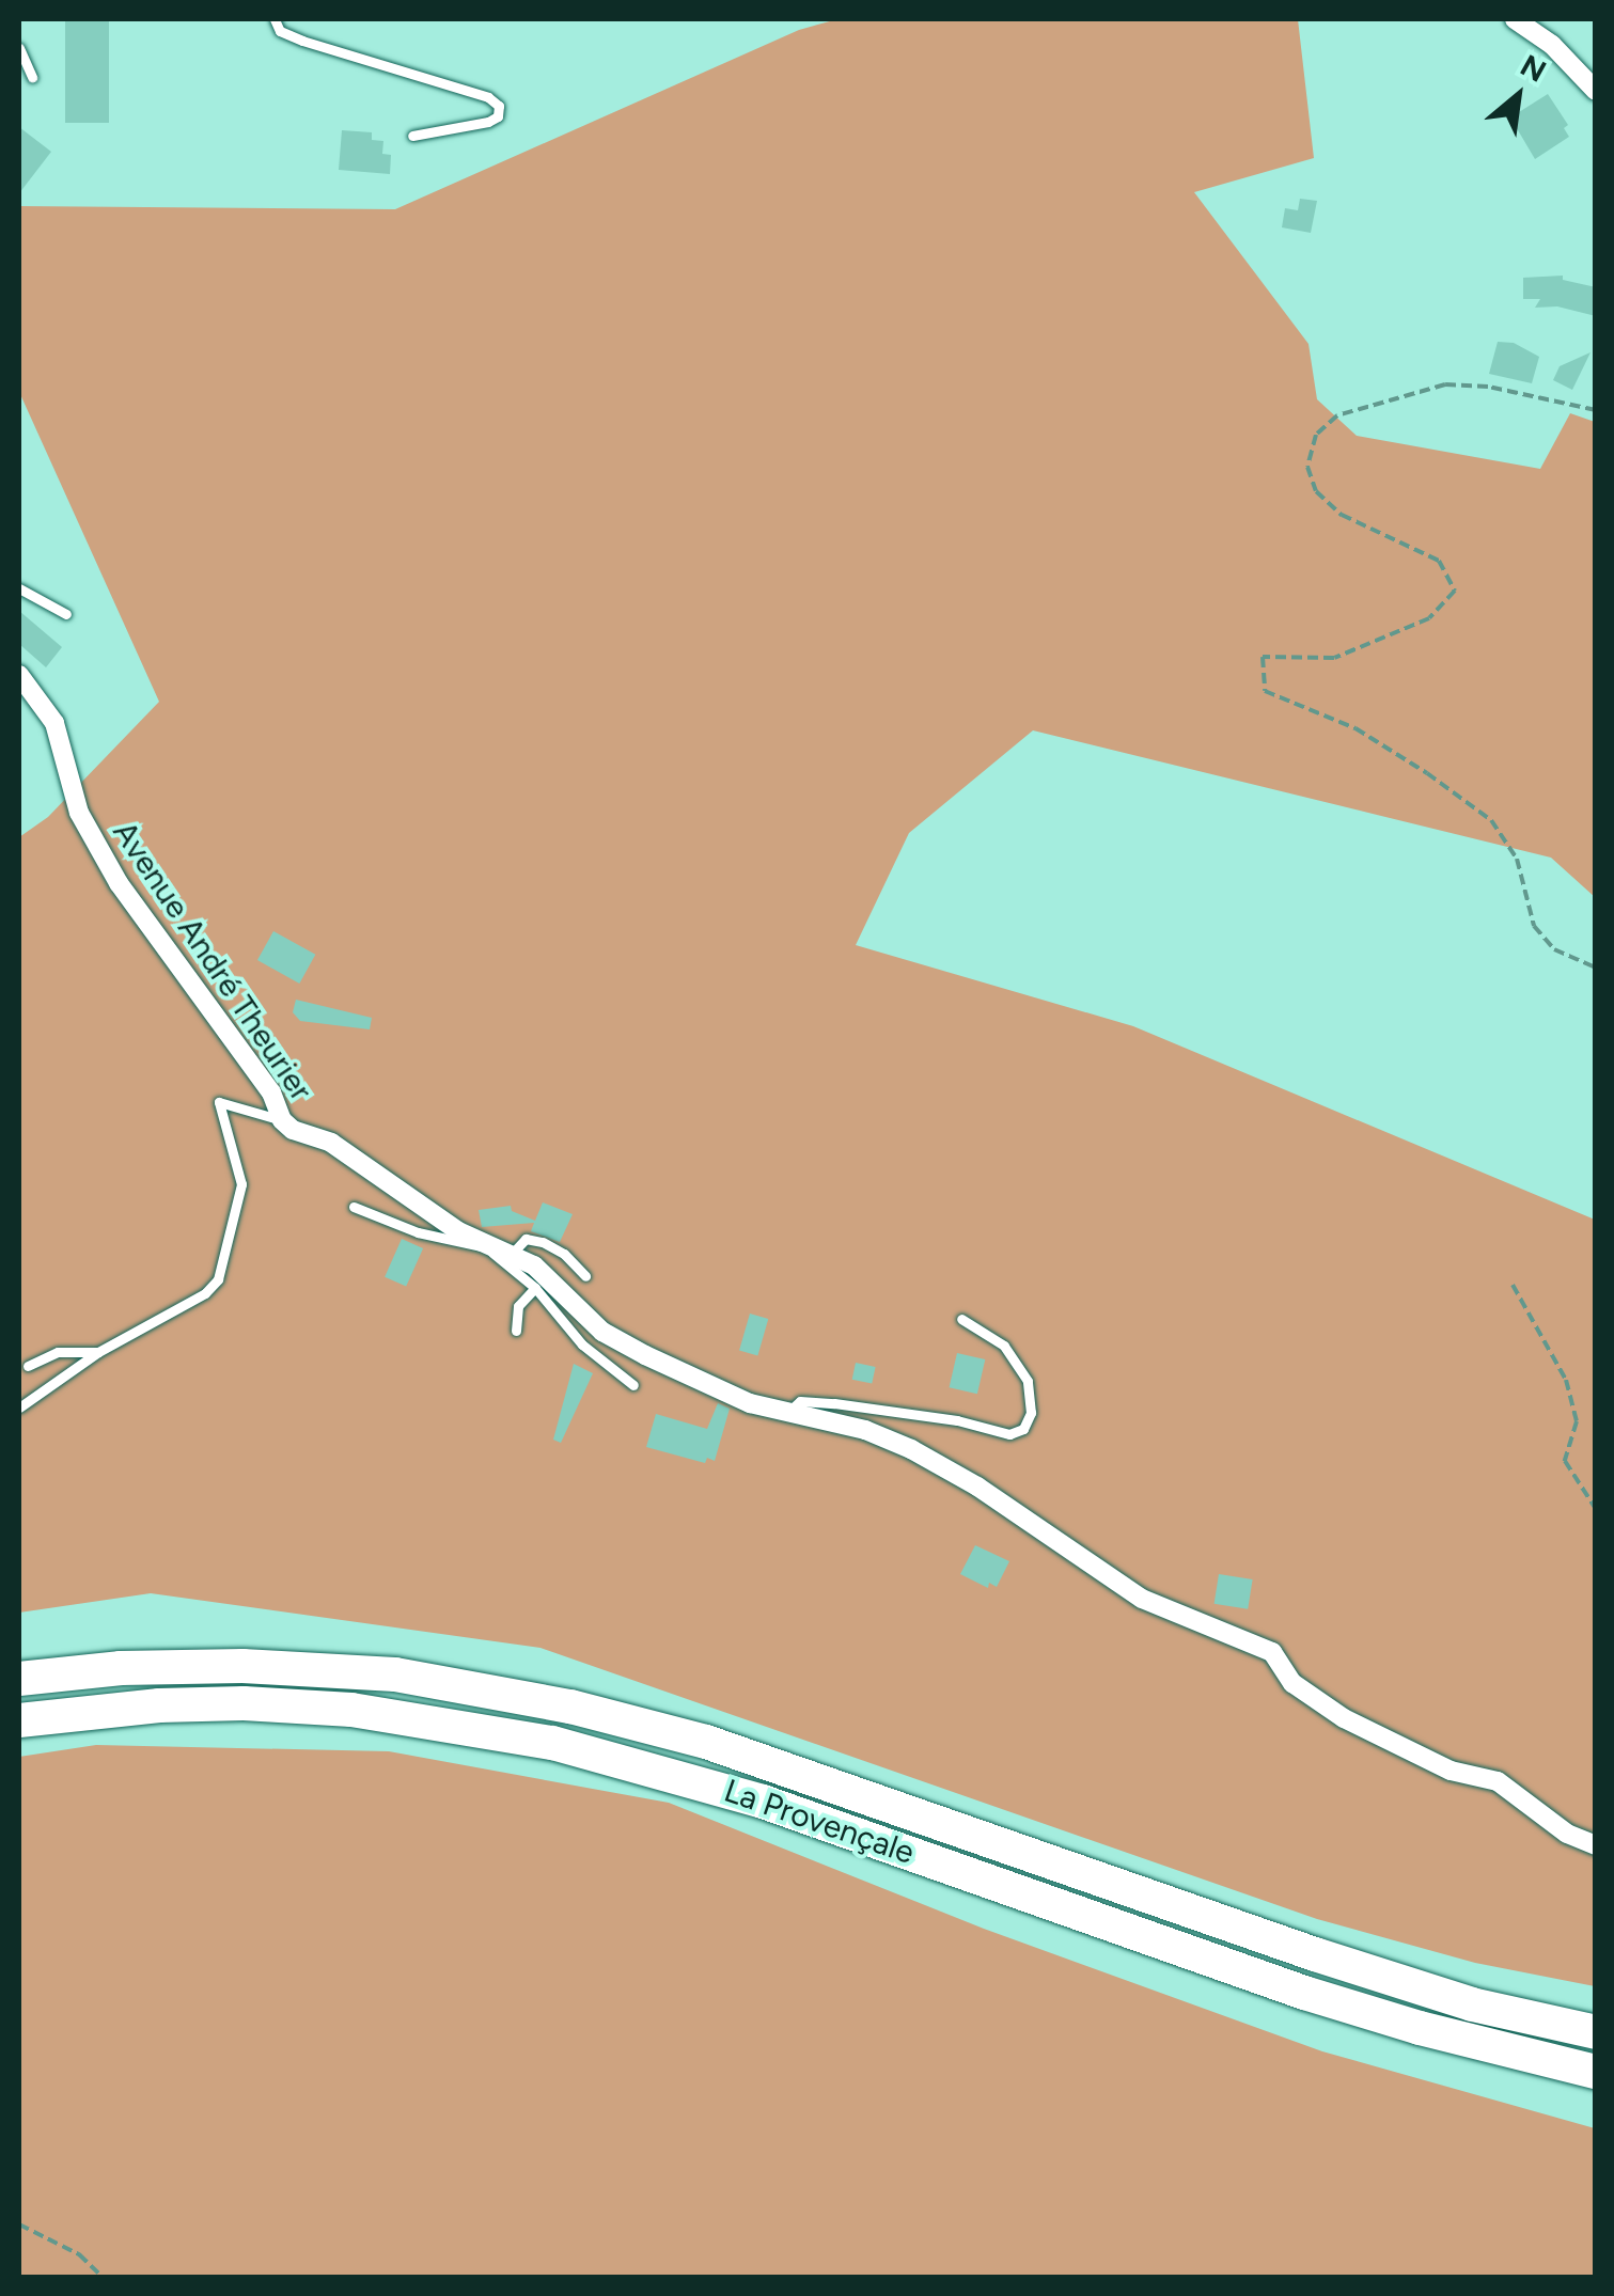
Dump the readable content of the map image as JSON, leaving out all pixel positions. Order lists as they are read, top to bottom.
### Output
{
  "streets": {
    "highway": ["La Provençale"],
    "street": ["Avenue André Theurier"]
  },
  "north": "top right"
}
